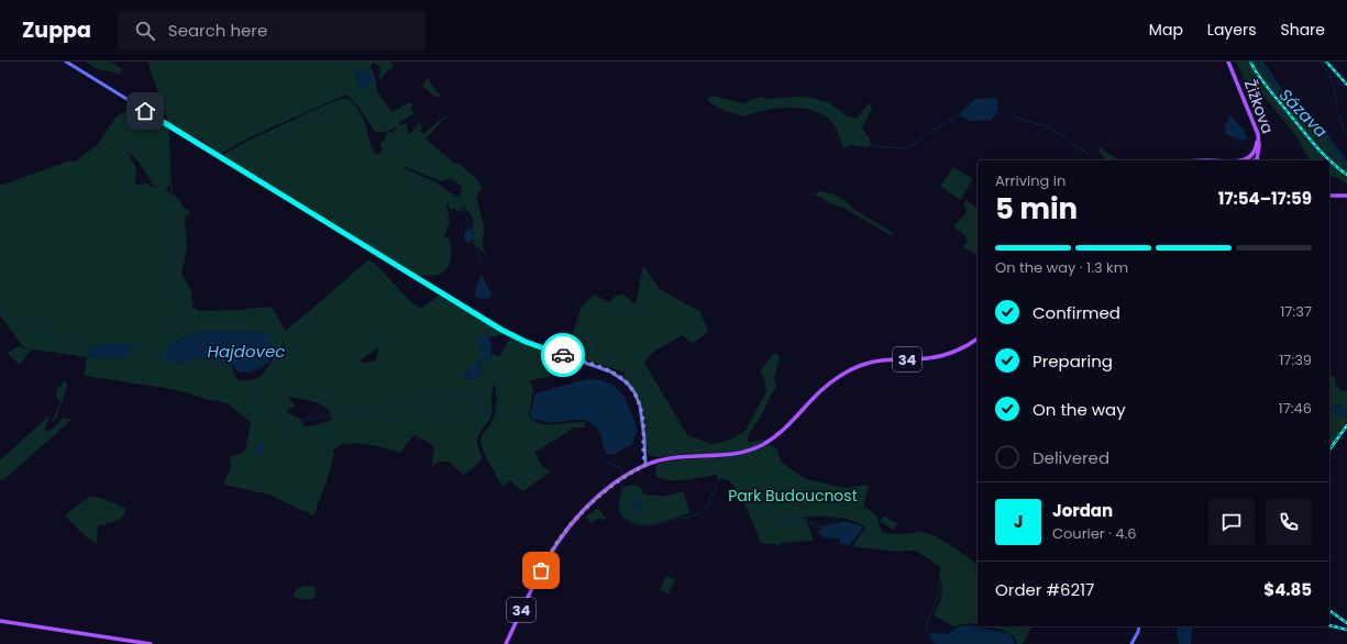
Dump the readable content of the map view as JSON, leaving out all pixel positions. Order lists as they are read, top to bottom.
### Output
{
  "streets": {
    "main road": ["Žižkova", "34"]
  },
  "water": ["Sázava", "Hajdovec"],
  "parks": ["Park Budoucnost"],
  "page": {
    "header": "Zuppa",
    "search": "Search here",
    "nav": ["Map", "Layers", "Share"],
    "heading": ["5 min", "Arriving in", "17:54–17:59"],
    "panel": [
      "Jordan",
      "Courier · 4.6",
      "Order #6217",
      "$4.85"
    ],
    "bar": "On the way · 1.3 km",
    "list": [
      ["Confirmed", "17:37"],
      ["Preparing", "17:39"],
      ["On the way", "17:46"],
      "Delivered"
    ],
    "round": "J"
  }
}
